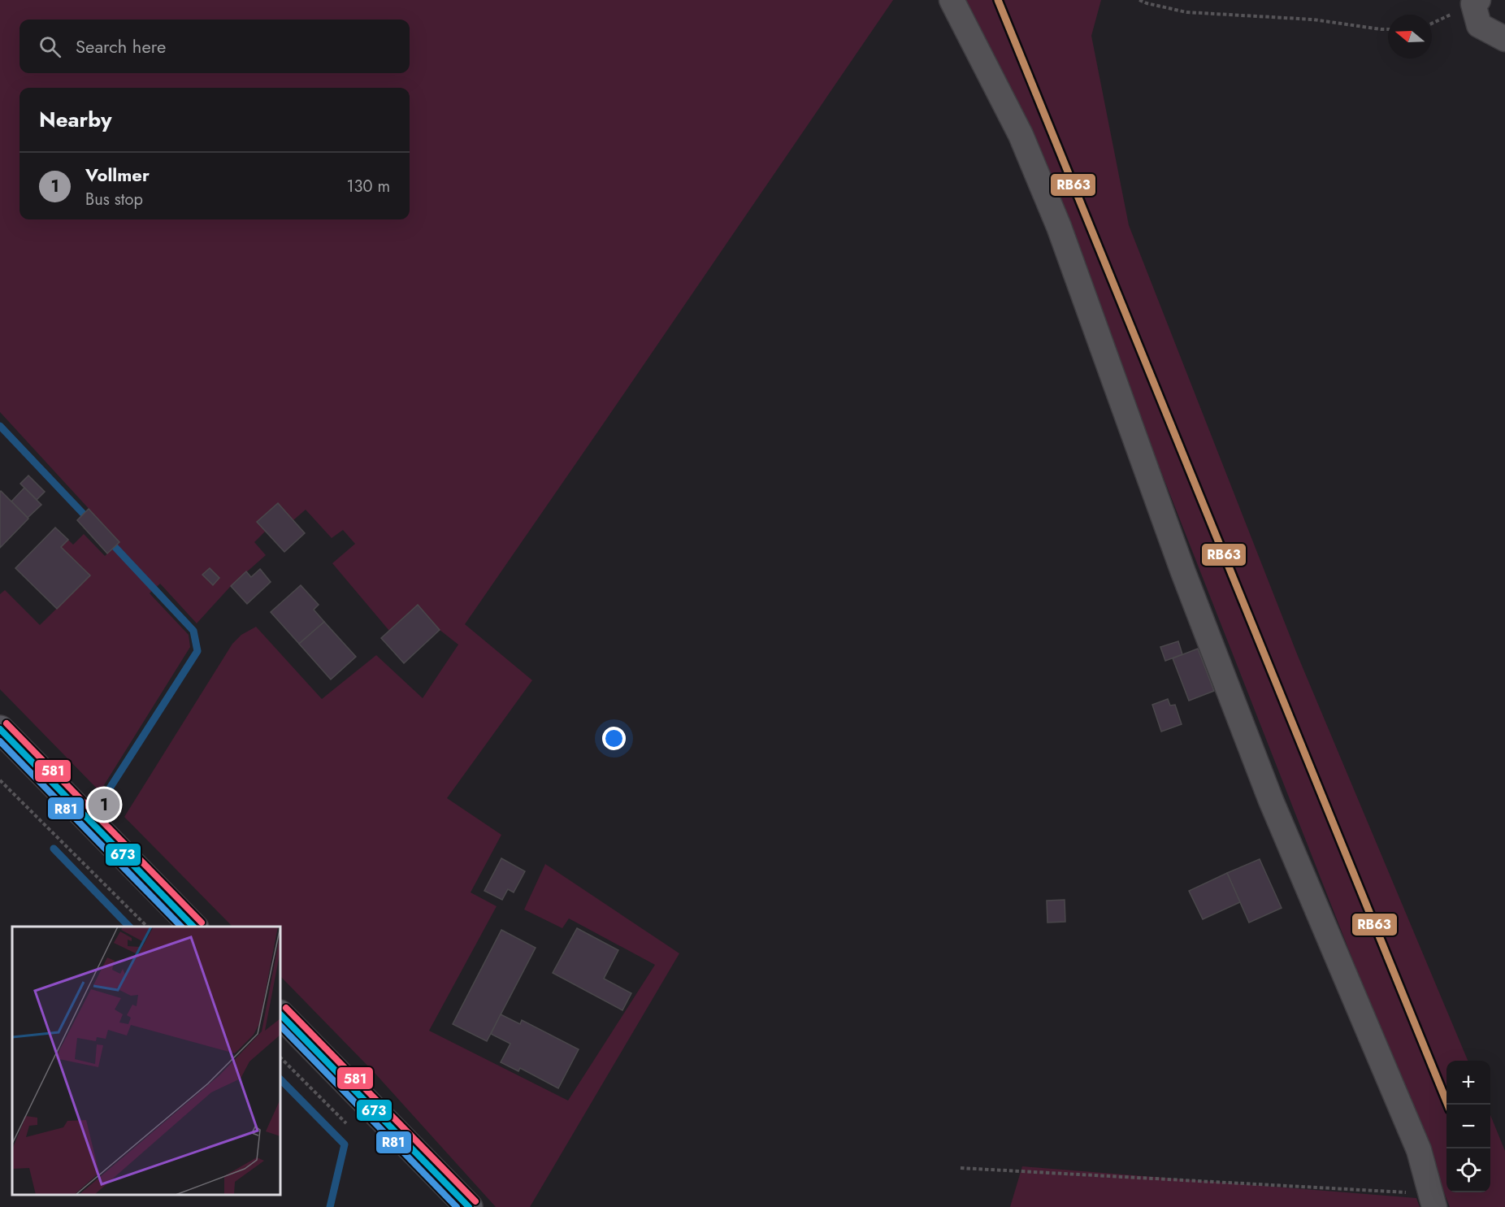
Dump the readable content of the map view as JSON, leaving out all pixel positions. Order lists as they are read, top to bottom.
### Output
{
  "lines": [
    "transit line RB63",
    "transit line 581",
    "transit line 673",
    "transit line R81"
  ],
  "north": "left",
  "page": {
    "search": "Search here",
    "heading": "Nearby",
    "list": [
      {
        "mark": "1",
        "name": "Vollmer",
        "note": "Bus stop",
        "value": "130 m"
      }
    ],
    "pins": "1",
    "map_buttons": ["+", "−"]
  }
}
